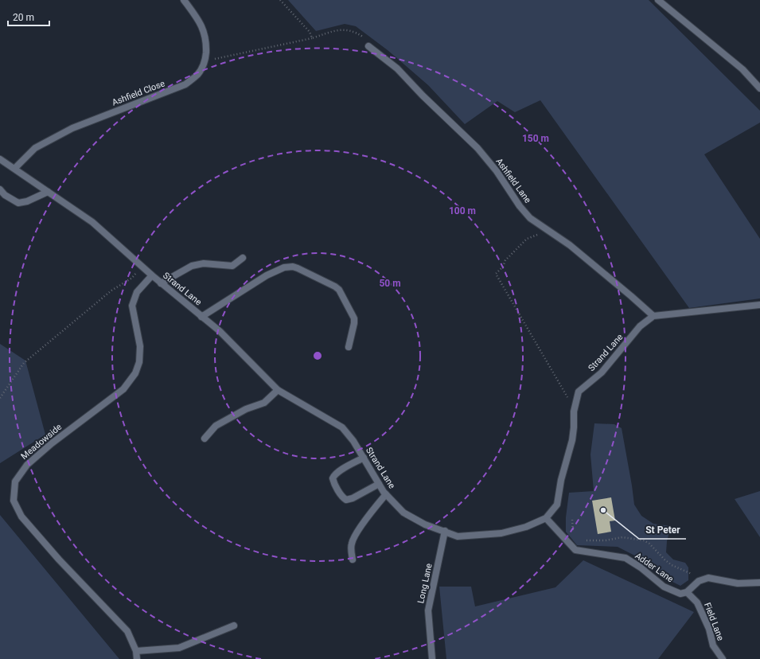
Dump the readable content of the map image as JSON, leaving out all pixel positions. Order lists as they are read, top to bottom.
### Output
{
  "streets": {
    "street": [
      "Ashfield Close",
      "Ashfield Lane",
      "Strand Lane",
      "Meadowside",
      "Adder Lane",
      "Long Lane",
      "Field Lane"
    ]
  },
  "crossings": [
    ["Ashfield Close", "Strand Lane"],
    ["Ashfield Lane", "Strand Lane"],
    ["Strand Lane", "Meadowside"],
    ["Strand Lane", "Adder Lane"],
    ["Strand Lane", "Long Lane"],
    ["Adder Lane", "Field Lane"]
  ],
  "places": ["St Peter"],
  "scale_bar": "20 m",
  "rings": ["150 m", "100 m", "50 m"]
}
